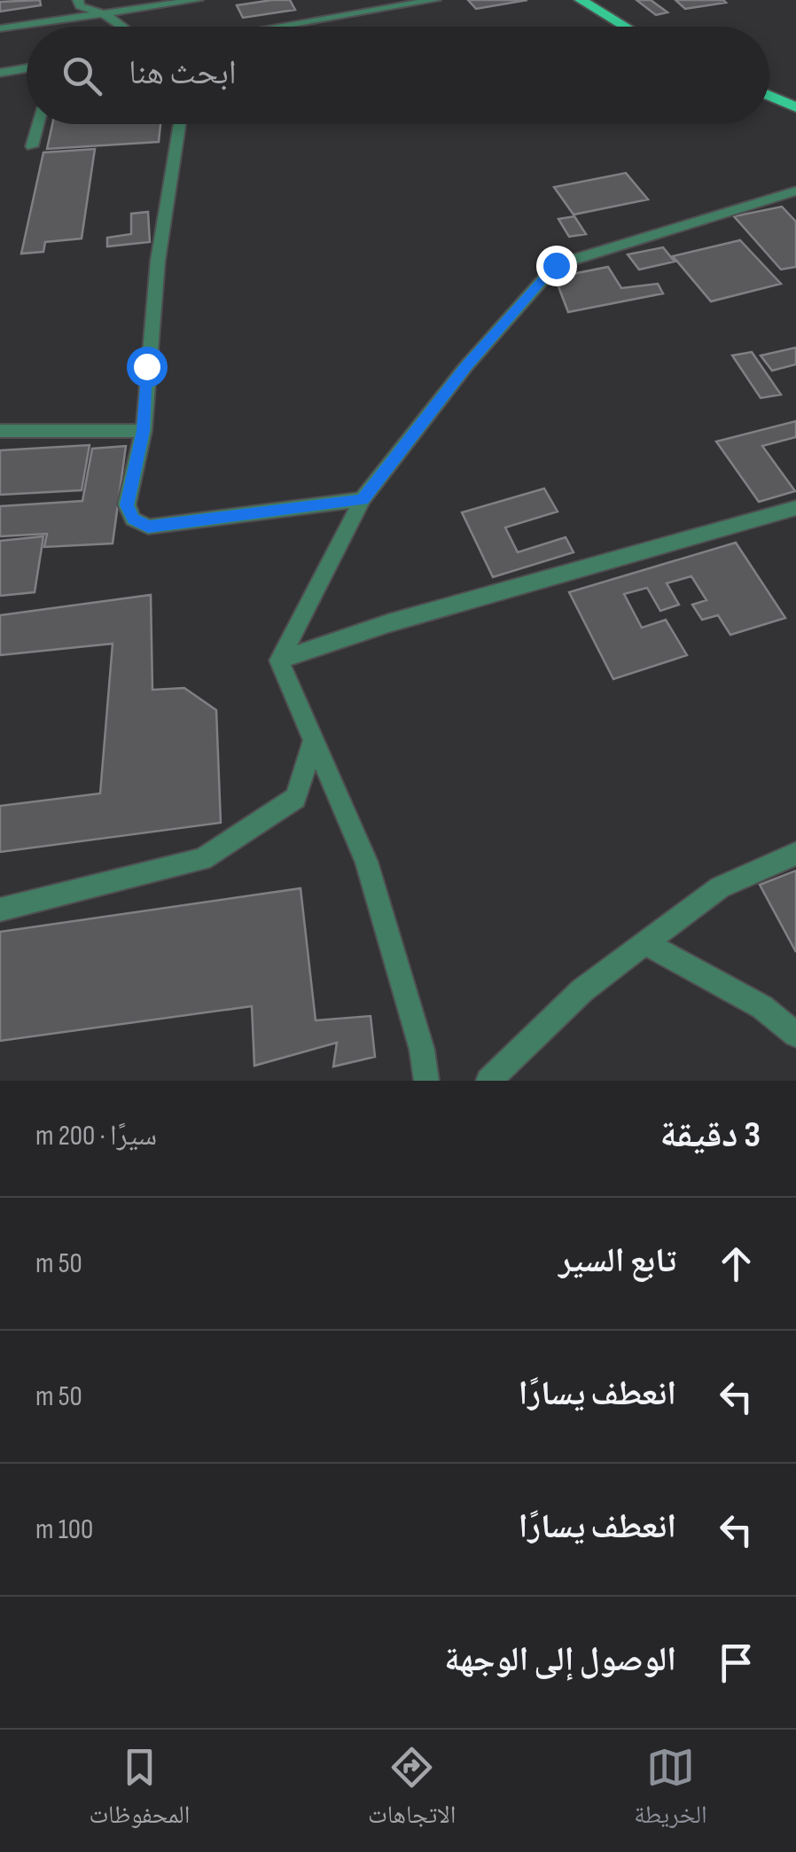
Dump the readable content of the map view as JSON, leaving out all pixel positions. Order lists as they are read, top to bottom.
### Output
{
  "page": {
    "search": "ابحث هنا",
    "heading": ["3 دقيقة", "سيرًا · 200 m"],
    "list": [
      ["تابع السير", "50 m"],
      ["انعطف يسارًا", "50 m"],
      ["انعطف يسارًا", "100 m"],
      "الوصول إلى الوجهة"
    ],
    "nav": ["الخريطة", "الاتجاهات", "المحفوظات"]
  }
}
